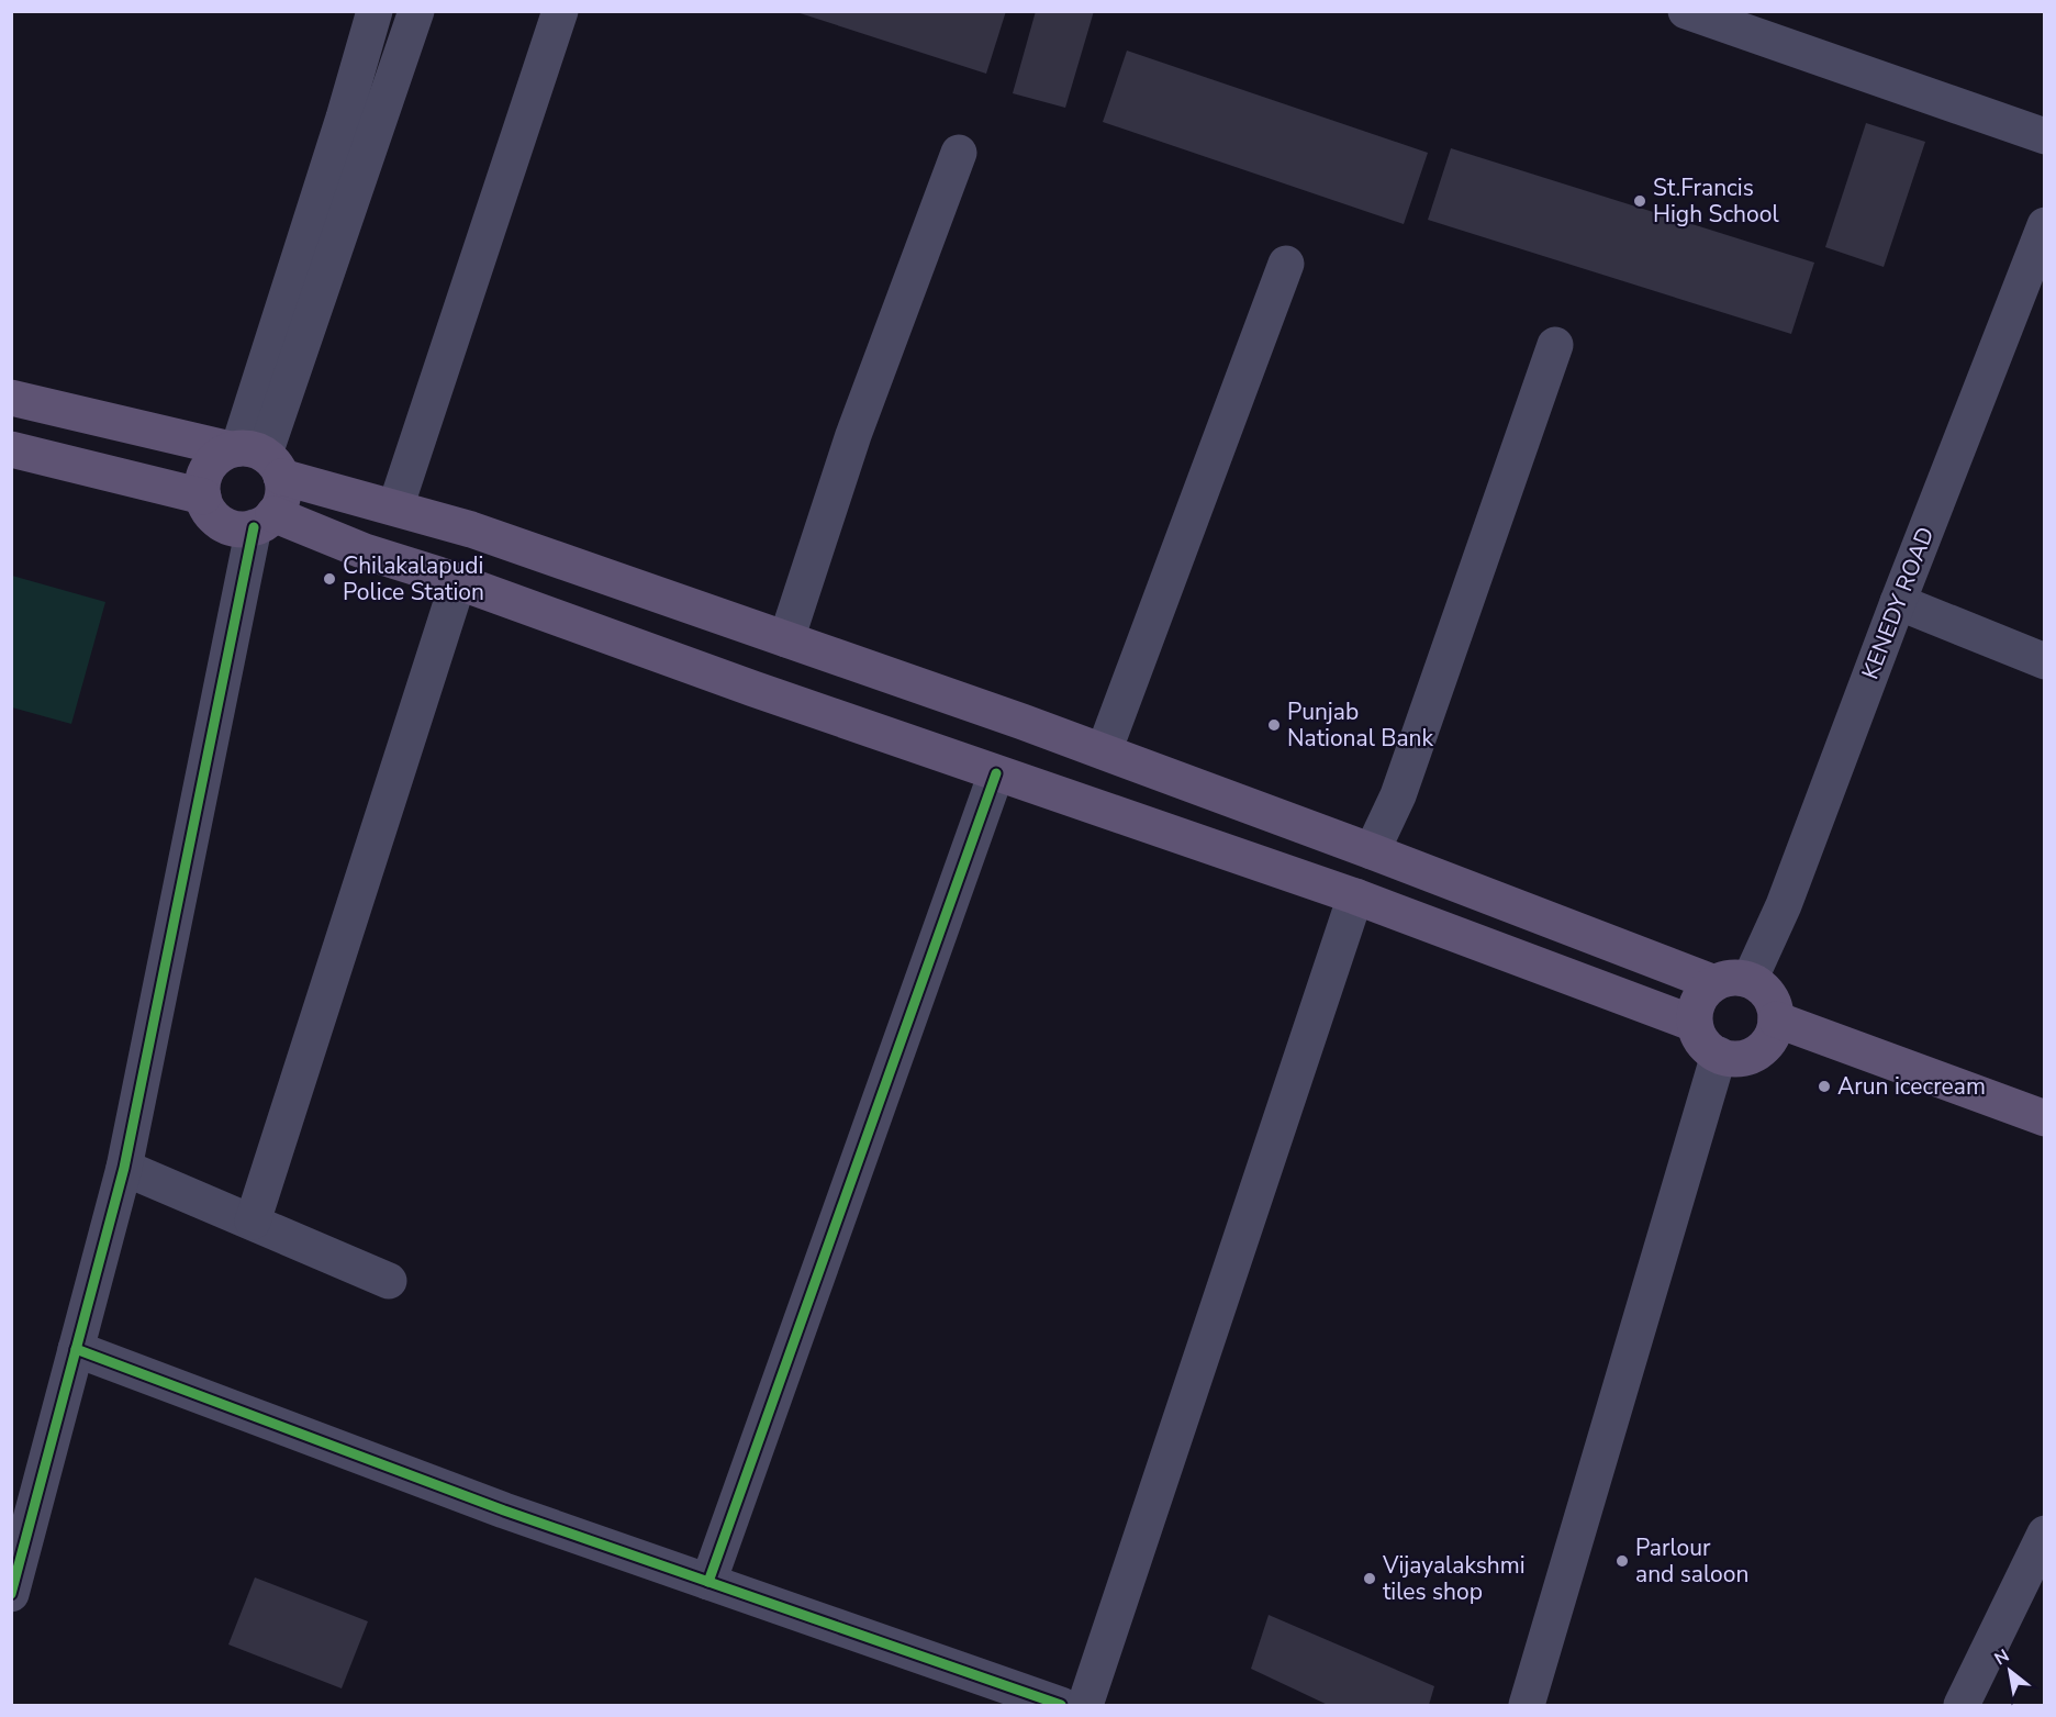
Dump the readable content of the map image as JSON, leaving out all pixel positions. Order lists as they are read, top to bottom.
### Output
{
  "streets": {
    "street": ["KENEDY ROAD"]
  },
  "places": [
    "St.Francis High School",
    "Chilakalapudi Police Station",
    "Punjab National Bank",
    "Arun icecream",
    "Parlour and saloon",
    "Vijayalakshmi tiles shop"
  ],
  "north": "top left"
}
